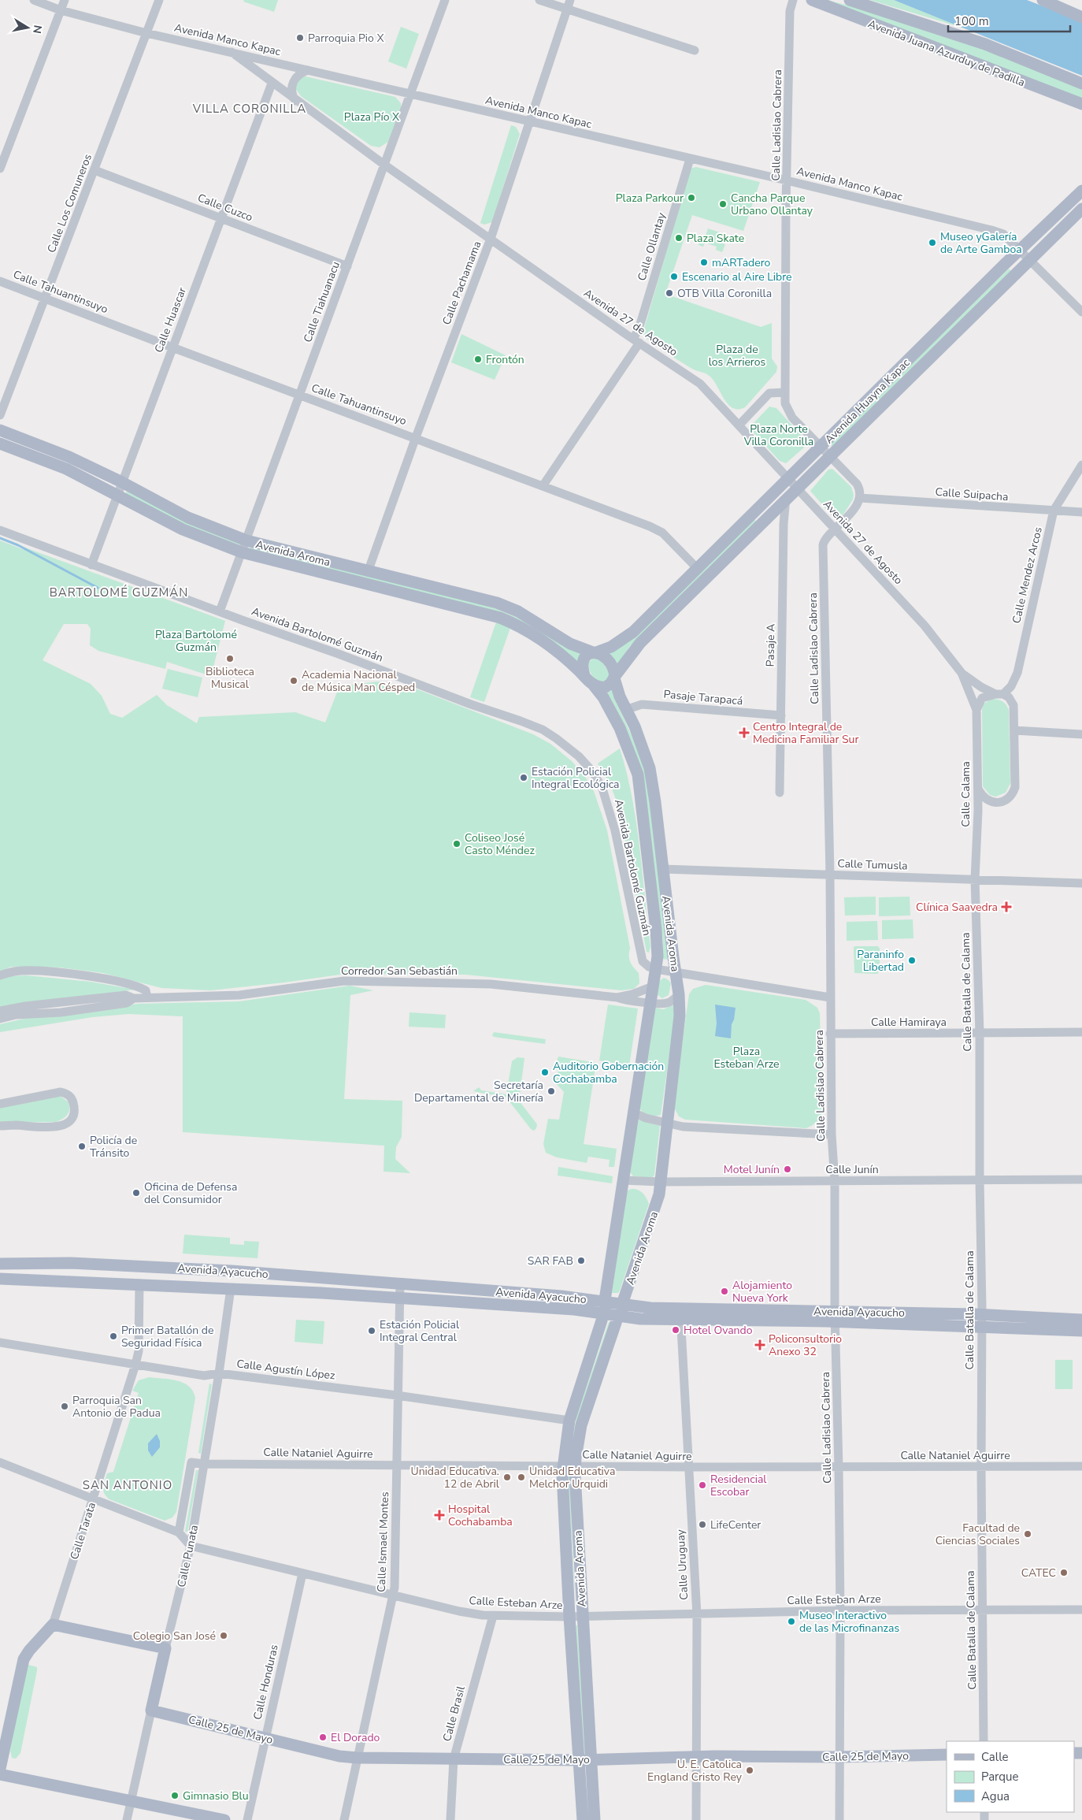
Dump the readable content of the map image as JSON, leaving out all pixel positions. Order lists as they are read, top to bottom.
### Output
{
  "streets": {
    "main road": [
      "Avenida Juana Azurduy de Padilla",
      "Avenida Huayna Kapac",
      "Avenida Aroma",
      "Avenida Ayacucho",
      "Calle Tarata",
      "Calle Punata",
      "Calle 25 de Mayo"
    ],
    "street": [
      "Avenida Manco Kapac",
      "Calle Ladislao Cabrera",
      "Calle Los Comuneros",
      "Calle Cuzco",
      "Calle Ollantay",
      "Calle Pachamama",
      "Calle Tahuantinsuyo",
      "Calle Tiahuanacu",
      "Calle Huascar",
      "Avenida 27 de Agosto",
      "Calle Suipacha",
      "Calle Mendez Arcos",
      "Avenida Bartolomé Guzmán",
      "Pasaje A",
      "Pasaje Tarapacá",
      "Calle Calama",
      "Calle Tumusla",
      "Corredor San Sebastián",
      "Calle Batalla de Calama",
      "Calle Hamiraya",
      "Calle Junín",
      "Calle Agustín López",
      "Calle Nataniel Aguirre",
      "Calle Ismael Montes",
      "Calle Uruguay",
      "Calle Esteban Arze",
      "Calle Honduras",
      "Calle Brasil"
    ]
  },
  "crossings": [
    ["Avenida Manco Kapac", "Calle Ladislao Cabrera"],
    ["Avenida Manco Kapac", "Calle Los Comuneros"],
    ["Avenida Manco Kapac", "Calle Ollantay"],
    ["Avenida Manco Kapac", "Calle Pachamama"],
    ["Avenida Manco Kapac", "Calle Tiahuanacu"],
    ["Avenida Manco Kapac", "Avenida 27 de Agosto"],
    ["Avenida Manco Kapac", "Avenida Huayna Kapac"],
    ["Calle Ladislao Cabrera", "Avenida 27 de Agosto"],
    ["Calle Ladislao Cabrera", "Avenida Huayna Kapac"],
    ["Calle Ladislao Cabrera", "Calle Suipacha"],
    ["Calle Ladislao Cabrera", "Calle Tumusla"],
    ["Calle Ladislao Cabrera", "Calle Hamiraya"],
    ["Calle Ladislao Cabrera", "Calle Junín"],
    ["Calle Ladislao Cabrera", "Avenida Ayacucho"],
    ["Calle Ladislao Cabrera", "Calle Nataniel Aguirre"],
    ["Calle Ladislao Cabrera", "Calle Esteban Arze"],
    ["Calle Ladislao Cabrera", "Calle 25 de Mayo"],
    ["Calle Los Comuneros", "Calle Cuzco"],
    ["Calle Los Comuneros", "Calle Tahuantinsuyo"],
    ["Calle Cuzco", "Calle Tiahuanacu"],
    ["Calle Cuzco", "Calle Huascar"],
    ["Calle Ollantay", "Calle Tahuantinsuyo"],
    ["Calle Ollantay", "Avenida 27 de Agosto"],
    ["Calle Pachamama", "Calle Tahuantinsuyo"],
    ["Calle Pachamama", "Avenida 27 de Agosto"],
    ["Calle Pachamama", "Avenida Aroma"],
    ["Calle Tahuantinsuyo", "Calle Tiahuanacu"],
    ["Calle Tahuantinsuyo", "Calle Huascar"],
    ["Calle Tahuantinsuyo", "Avenida Huayna Kapac"],
    ["Calle Tiahuanacu", "Avenida 27 de Agosto"],
    ["Calle Tiahuanacu", "Avenida Aroma"],
    ["Calle Tiahuanacu", "Avenida Bartolomé Guzmán"],
    ["Calle Huascar", "Avenida 27 de Agosto"],
    ["Calle Huascar", "Avenida Aroma"],
    ["Calle Huascar", "Avenida Bartolomé Guzmán"],
    ["Avenida 27 de Agosto", "Avenida Huayna Kapac"],
    ["Avenida 27 de Agosto", "Calle Mendez Arcos"],
    ["Avenida 27 de Agosto", "Calle Calama"],
    ["Avenida Huayna Kapac", "Avenida Aroma"],
    ["Avenida Huayna Kapac", "Pasaje A"],
    ["Calle Suipacha", "Calle Mendez Arcos"],
    ["Avenida Aroma", "Avenida Bartolomé Guzmán"],
    ["Avenida Aroma", "Pasaje Tarapacá"],
    ["Avenida Aroma", "Calle Tumusla"],
    ["Avenida Aroma", "Corredor San Sebastián"],
    ["Avenida Aroma", "Calle Junín"],
    ["Avenida Aroma", "Avenida Ayacucho"],
    ["Avenida Aroma", "Calle Agustín López"],
    ["Avenida Aroma", "Calle Nataniel Aguirre"],
    ["Avenida Aroma", "Calle Esteban Arze"],
    ["Avenida Aroma", "Calle 25 de Mayo"],
    ["Calle Mendez Arcos", "Calle Calama"],
    ["Pasaje A", "Pasaje Tarapacá"],
    ["Calle Calama", "Calle Tumusla"],
    ["Calle Calama", "Calle Batalla de Calama"],
    ["Calle Tumusla", "Calle Batalla de Calama"],
    ["Calle Batalla de Calama", "Calle Hamiraya"],
    ["Calle Batalla de Calama", "Calle Junín"],
    ["Calle Batalla de Calama", "Avenida Ayacucho"],
    ["Calle Batalla de Calama", "Calle Nataniel Aguirre"],
    ["Calle Batalla de Calama", "Calle Esteban Arze"],
    ["Avenida Ayacucho", "Calle Tarata"],
    ["Avenida Ayacucho", "Calle Ismael Montes"],
    ["Avenida Ayacucho", "Calle Punata"],
    ["Avenida Ayacucho", "Calle Uruguay"],
    ["Calle Agustín López", "Calle Tarata"],
    ["Calle Agustín López", "Calle Ismael Montes"],
    ["Calle Agustín López", "Calle Punata"],
    ["Calle Nataniel Aguirre", "Calle Ismael Montes"],
    ["Calle Nataniel Aguirre", "Calle Punata"],
    ["Calle Nataniel Aguirre", "Calle Uruguay"],
    ["Calle Ismael Montes", "Calle Esteban Arze"],
    ["Calle Ismael Montes", "Calle 25 de Mayo"],
    ["Calle Punata", "Calle Esteban Arze"],
    ["Calle Punata", "Calle 25 de Mayo"],
    ["Calle Uruguay", "Calle Esteban Arze"],
    ["Calle Uruguay", "Calle 25 de Mayo"],
    ["Calle Esteban Arze", "Calle Honduras"],
    ["Calle Esteban Arze", "Calle Brasil"],
    ["Calle Honduras", "Calle 25 de Mayo"],
    ["Calle Brasil", "Calle 25 de Mayo"]
  ],
  "districts": ["VILLA CORONILLA", "BARTOLOMÉ GUZMÁN", "SAN ANTONIO"],
  "parks": [
    "Plaza Pío X",
    "Plaza de los Arrieros",
    "Plaza Norte Villa Coronilla",
    "Plaza Bartolomé Guzmán",
    "Plaza Esteban Arze"
  ],
  "places": {
    "other": [
      "Parroquia Pio X",
      "Plaza Parkour",
      "Cancha Parque Urbano Ollantay",
      "Plaza Skate",
      "Museo yGalería de Arte Gamboa",
      "mARTadero",
      "Escenario al Aire Libre",
      "OTB Villa Coronilla",
      "Frontón",
      "Biblioteca Musical",
      "Academia Nacional de Música Man Césped",
      "Estación Policial Integral Ecológica",
      "Coliseo José Casto Méndez",
      "Paraninfo Libertad",
      "Auditorio Gobernación Cochabamba",
      "Secretaría Departamental de Minería",
      "Policía de Tránsito",
      "Motel Junín",
      "Oficina de Defensa del Consumidor",
      "SAR FAB",
      "Alojamiento Nueva York",
      "Hotel Ovando",
      "Estación Policial Integral Central",
      "Primer Batallón de Seguridad Física",
      "Parroquia San Antonio de Padua",
      "Unidad Educativa. 12 de Abril",
      "Unidad Educativa Melchor Urquidi",
      "Residencial Escobar",
      "LifeCenter",
      "Facultad de Ciencias Sociales",
      "CATEC",
      "Museo Interactivo de las Microfinanzas",
      "Colegio San José",
      "El Dorado",
      "U. E. Catolica England Cristo Rey",
      "Gimnasio Blu"
    ],
    "health": [
      "Centro Integral de Medicina Familiar Sur",
      "Clínica Saavedra",
      "Policonsultorio Anexo 32",
      "Hospital Cochabamba"
    ]
  },
  "legend": ["Calle", "Parque", "Agua"],
  "scale_bar": "100 m",
  "north": "right"
}
